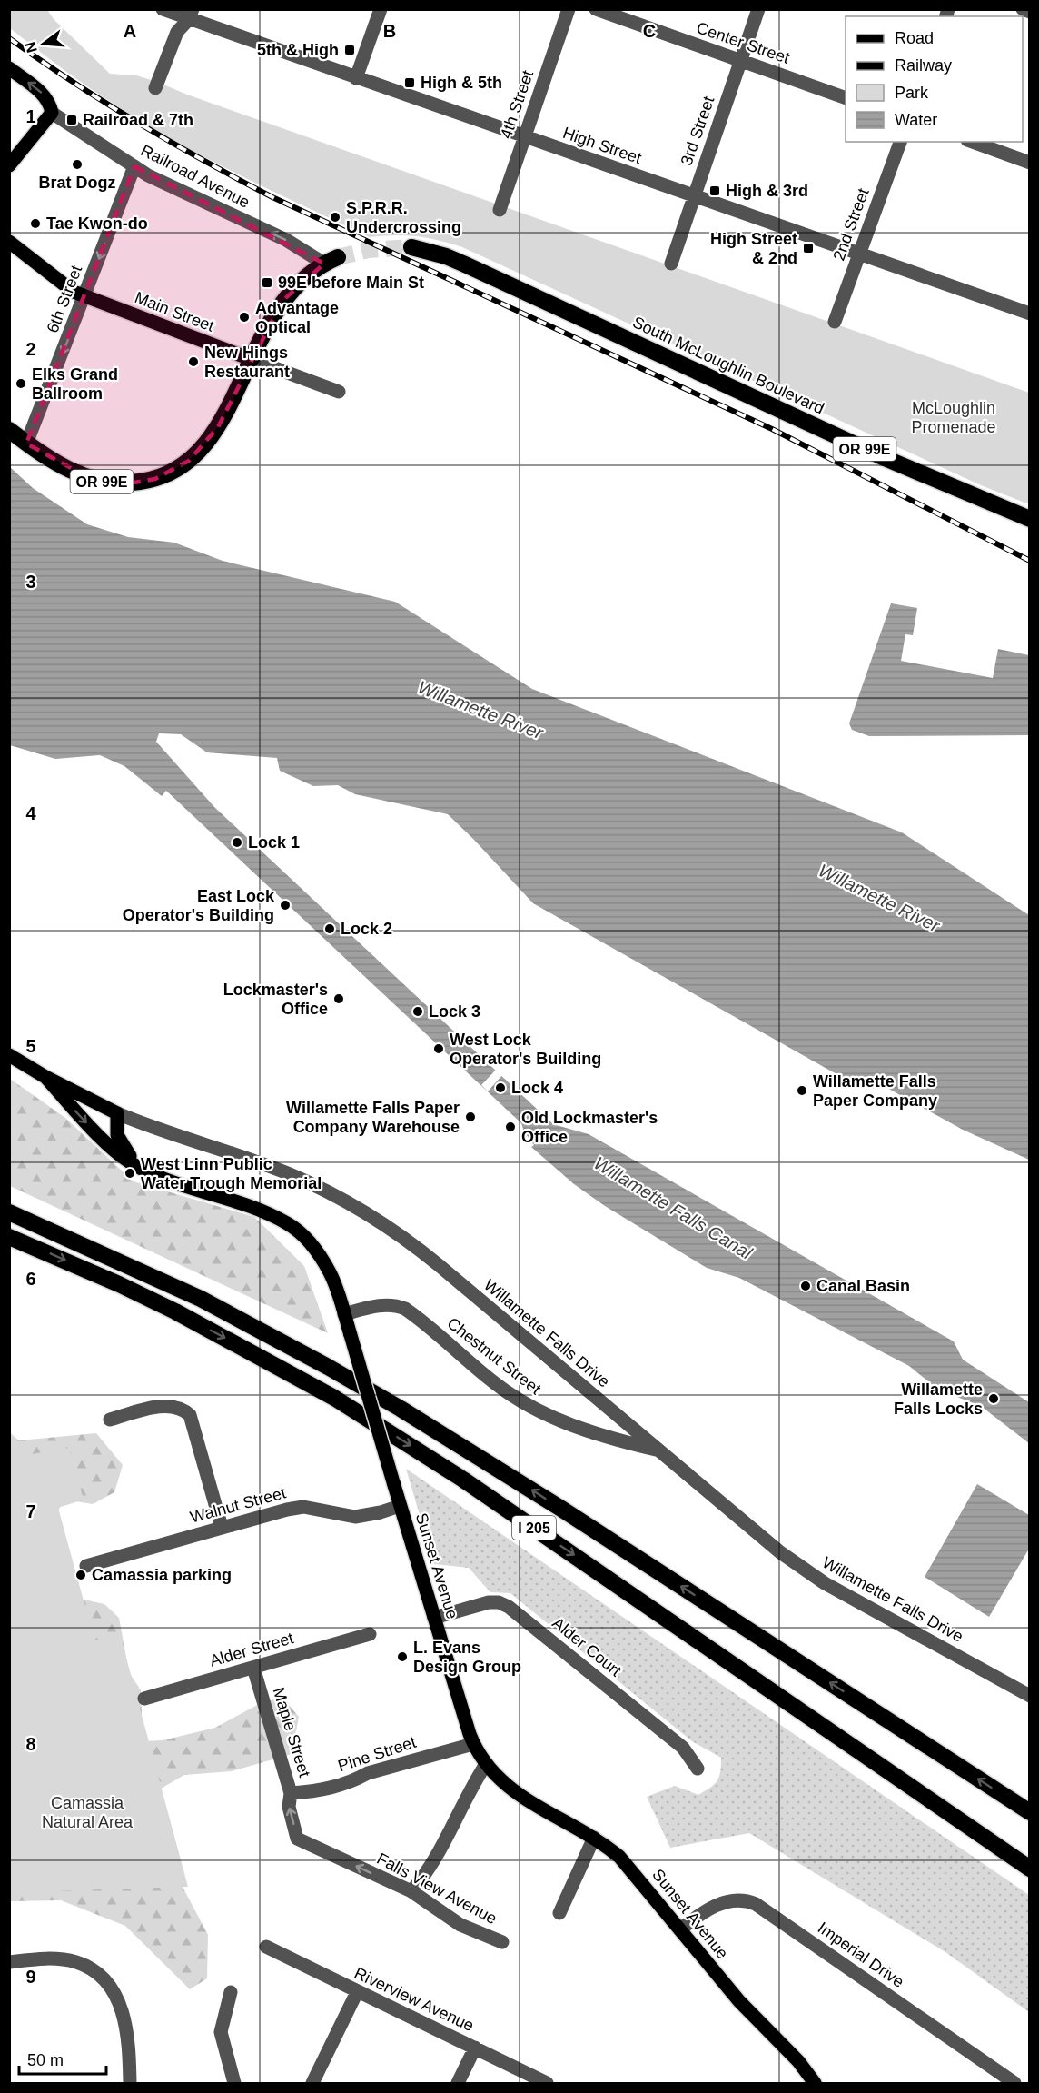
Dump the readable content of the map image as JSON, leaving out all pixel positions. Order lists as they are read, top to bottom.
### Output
{
  "streets": {
    "highway": ["South McLoughlin Boulevard", "OR 99E", "I 205"],
    "main road": [
      "Railroad Avenue",
      "Main Street",
      "Willamette Falls Drive",
      "Sunset Avenue"
    ],
    "street": [
      "Center Street",
      "4th Street",
      "3rd Street",
      "High Street",
      "2nd Street",
      "6th Street",
      "Chestnut Street",
      "Walnut Street",
      "Alder Court",
      "Alder Street",
      "Maple Street",
      "Pine Street",
      "Falls View Avenue",
      "Imperial Drive",
      "Riverview Avenue"
    ]
  },
  "crossings": [
    ["Center Street", "3rd Street"],
    ["4th Street", "High Street"],
    ["3rd Street", "High Street"],
    ["High Street", "2nd Street"],
    ["Railroad Avenue", "6th Street"],
    ["Railroad Avenue", "OR 99E"],
    ["6th Street", "Main Street"],
    ["6th Street", "OR 99E"],
    ["Main Street", "OR 99E"],
    ["Willamette Falls Drive", "Chestnut Street"],
    ["Willamette Falls Drive", "Sunset Avenue"],
    ["Chestnut Street", "Sunset Avenue"],
    ["Walnut Street", "Sunset Avenue"],
    ["Sunset Avenue", "Alder Court"],
    ["Sunset Avenue", "Pine Street"],
    ["Sunset Avenue", "Imperial Drive"],
    ["Alder Street", "Maple Street"],
    ["Maple Street", "Pine Street"],
    ["Maple Street", "Falls View Avenue"]
  ],
  "one_way": ["Railroad Avenue", "6th Street", "Falls View Avenue"],
  "water": ["Willamette River", "Willamette Falls Canal"],
  "parks": ["McLoughlin Promenade", "Camassia Natural Area"],
  "places": {
    "transit": [
      "5th & High",
      "High & 5th",
      "Railroad & 7th",
      "High & 3rd",
      "High Street & 2nd",
      "99E before Main St"
    ],
    "other": [
      "Brat Dogz",
      "S.P.R.R. Undercrossing",
      "Tae Kwon-do",
      "Advantage Optical",
      "New Hings Restaurant",
      "Elks Grand Ballroom",
      "Lock 1",
      "East Lock Operator's Building",
      "Lock 2",
      "Lockmaster's Office",
      "Lock 3",
      "West Lock Operator's Building",
      "Lock 4",
      "Willamette Falls Paper Company",
      "Willamette Falls Paper Company Warehouse",
      "Old Lockmaster's Office",
      "West Linn Public Water Trough Memorial",
      "Canal Basin",
      "Willamette Falls Locks",
      "Camassia parking",
      "L. Evans Design Group"
    ]
  },
  "legend": [
    "Road",
    "Railway",
    "Park",
    "Water"
  ],
  "scale_bar": "50 m",
  "north": "left",
  "grid": {
    "columns": ["A", "B", "C"],
    "rows": [
      "1",
      "2",
      "3",
      "4",
      "5",
      "6",
      "7",
      "8",
      "9"
    ]
  }
}
